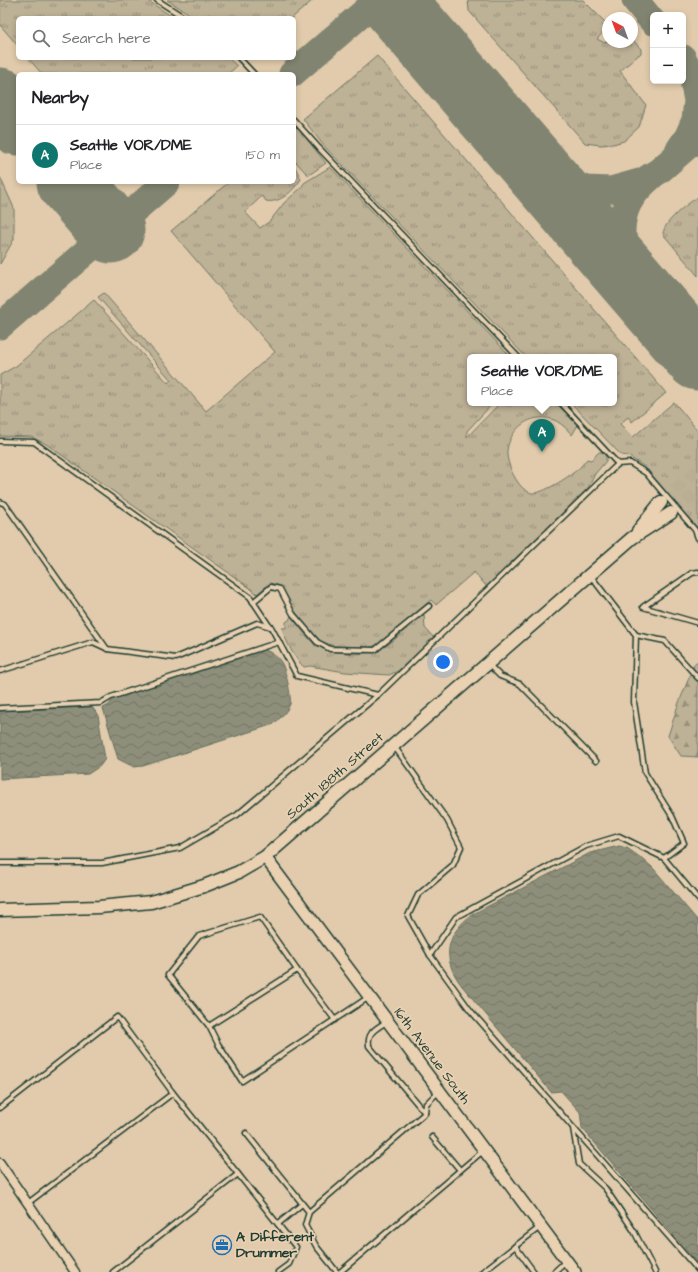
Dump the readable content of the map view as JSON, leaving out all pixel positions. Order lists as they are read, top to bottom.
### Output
{
  "streets": {
    "main road": ["South 188th Street"],
    "street": ["16th Avenue South"]
  },
  "crossings": [
    ["South 188th Street", "16th Avenue South"]
  ],
  "places": {
    "office": ["A Different Drummer"]
  },
  "north": "top left",
  "page": {
    "map_buttons": ["+", "−"],
    "search": "Search here",
    "heading": "Nearby",
    "list": [
      {
        "mark": "A",
        "name": "Seattle VOR/DME",
        "note": "Place",
        "value": "150 m"
      }
    ],
    "popup": ["Seattle VOR/DME", "Place"],
    "pins": "A"
  }
}
